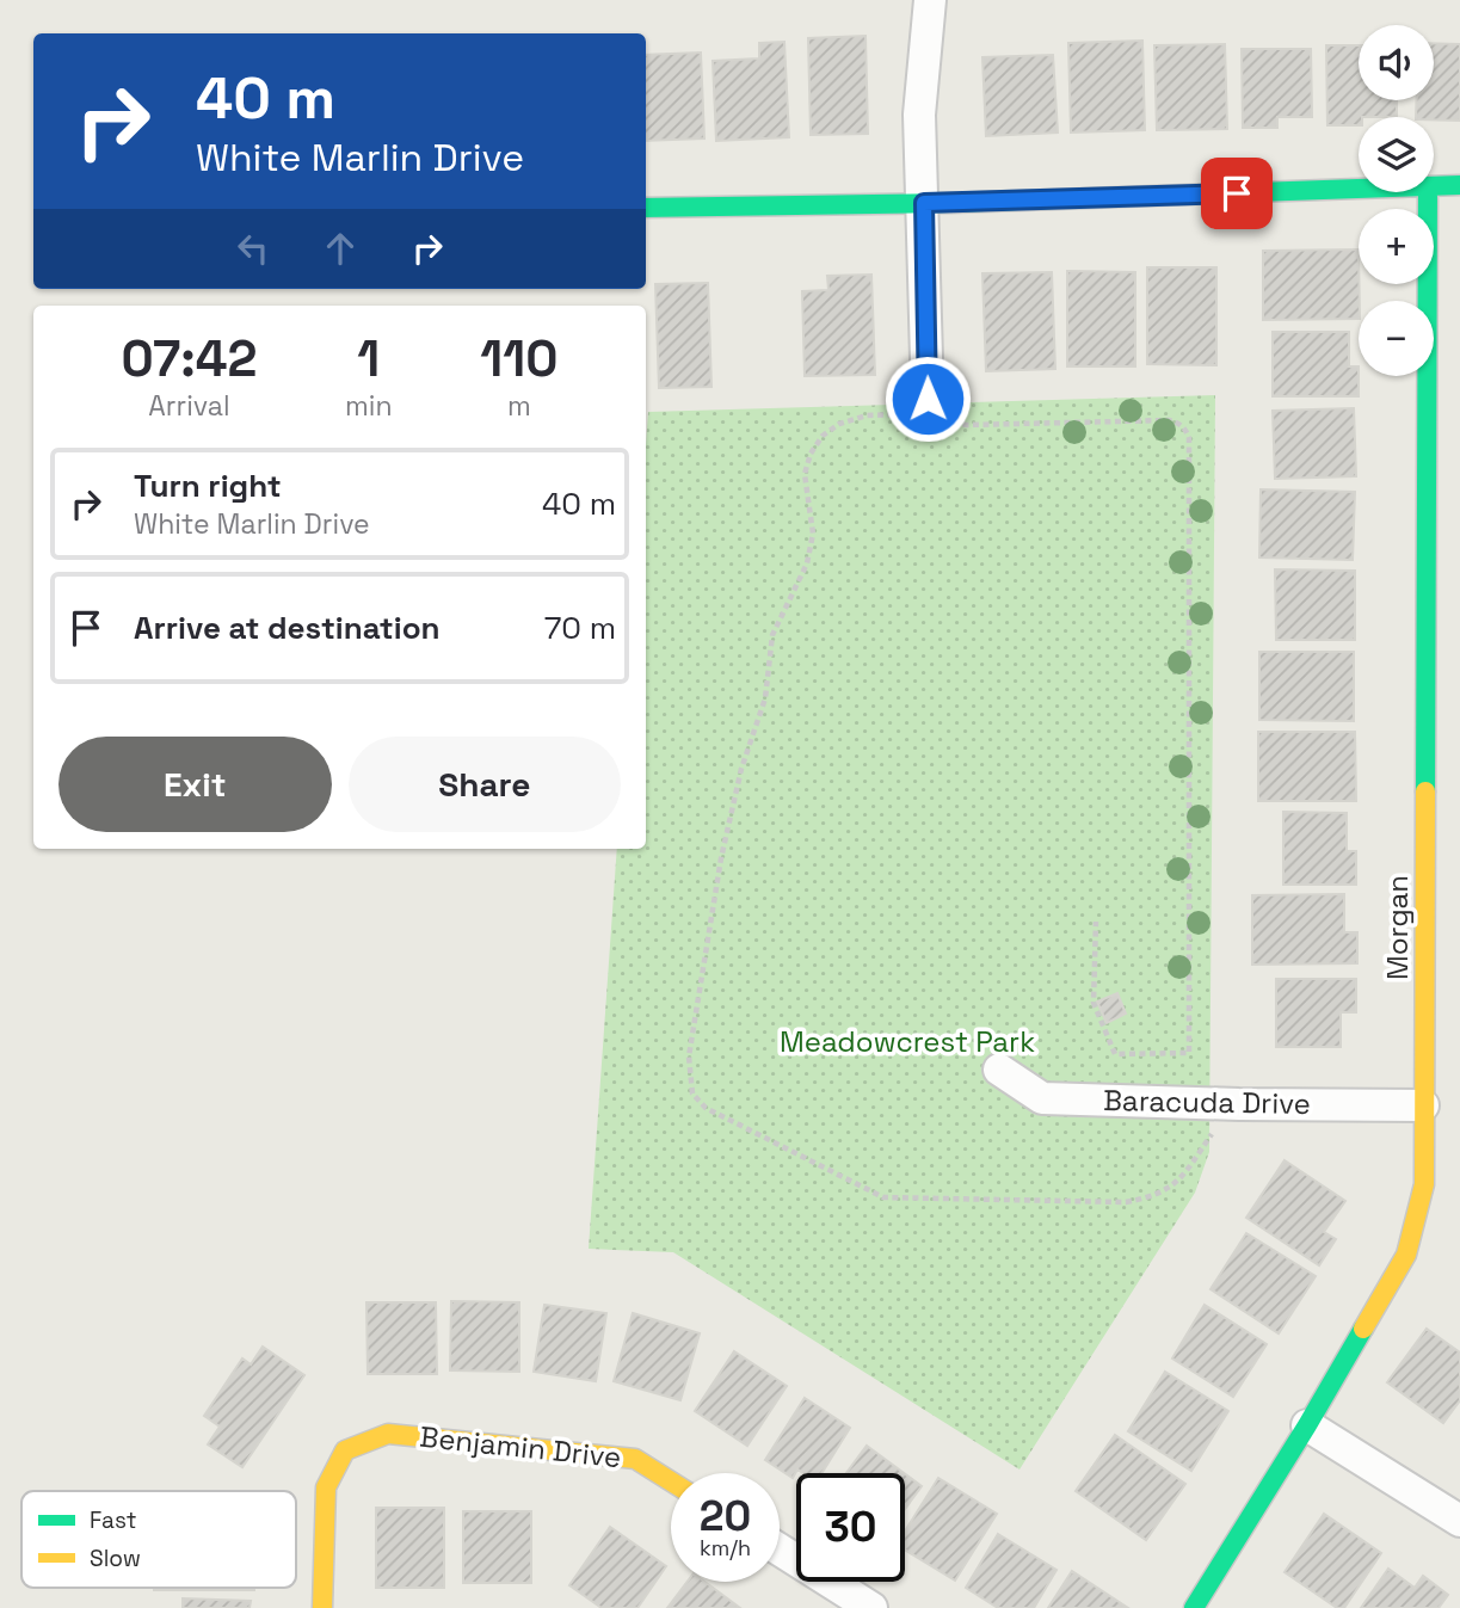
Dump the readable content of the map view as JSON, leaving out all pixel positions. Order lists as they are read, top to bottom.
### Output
{
  "streets": {
    "street": ["Morgan", "Baracuda Drive", "Benjamin Drive"]
  },
  "crossings": [
    ["Morgan", "Baracuda Drive"]
  ],
  "parks": ["Meadowcrest Park"],
  "legend": ["Fast", "Slow"],
  "page": {
    "map_buttons": ["+", "−"],
    "turn": ["40 m", "White Marlin Drive"],
    "eta": [
      "07:42",
      "Arrival",
      "1",
      "min",
      "110",
      "m"
    ],
    "list": [
      {
        "name": "Turn right",
        "note": "White Marlin Drive",
        "value": "40 m"
      },
      {
        "name": "Arrive at destination",
        "value": "70 m"
      }
    ],
    "buttons": ["Exit", "Share"],
    "speed": "20 km/h",
    "limit": "30"
  }
}
